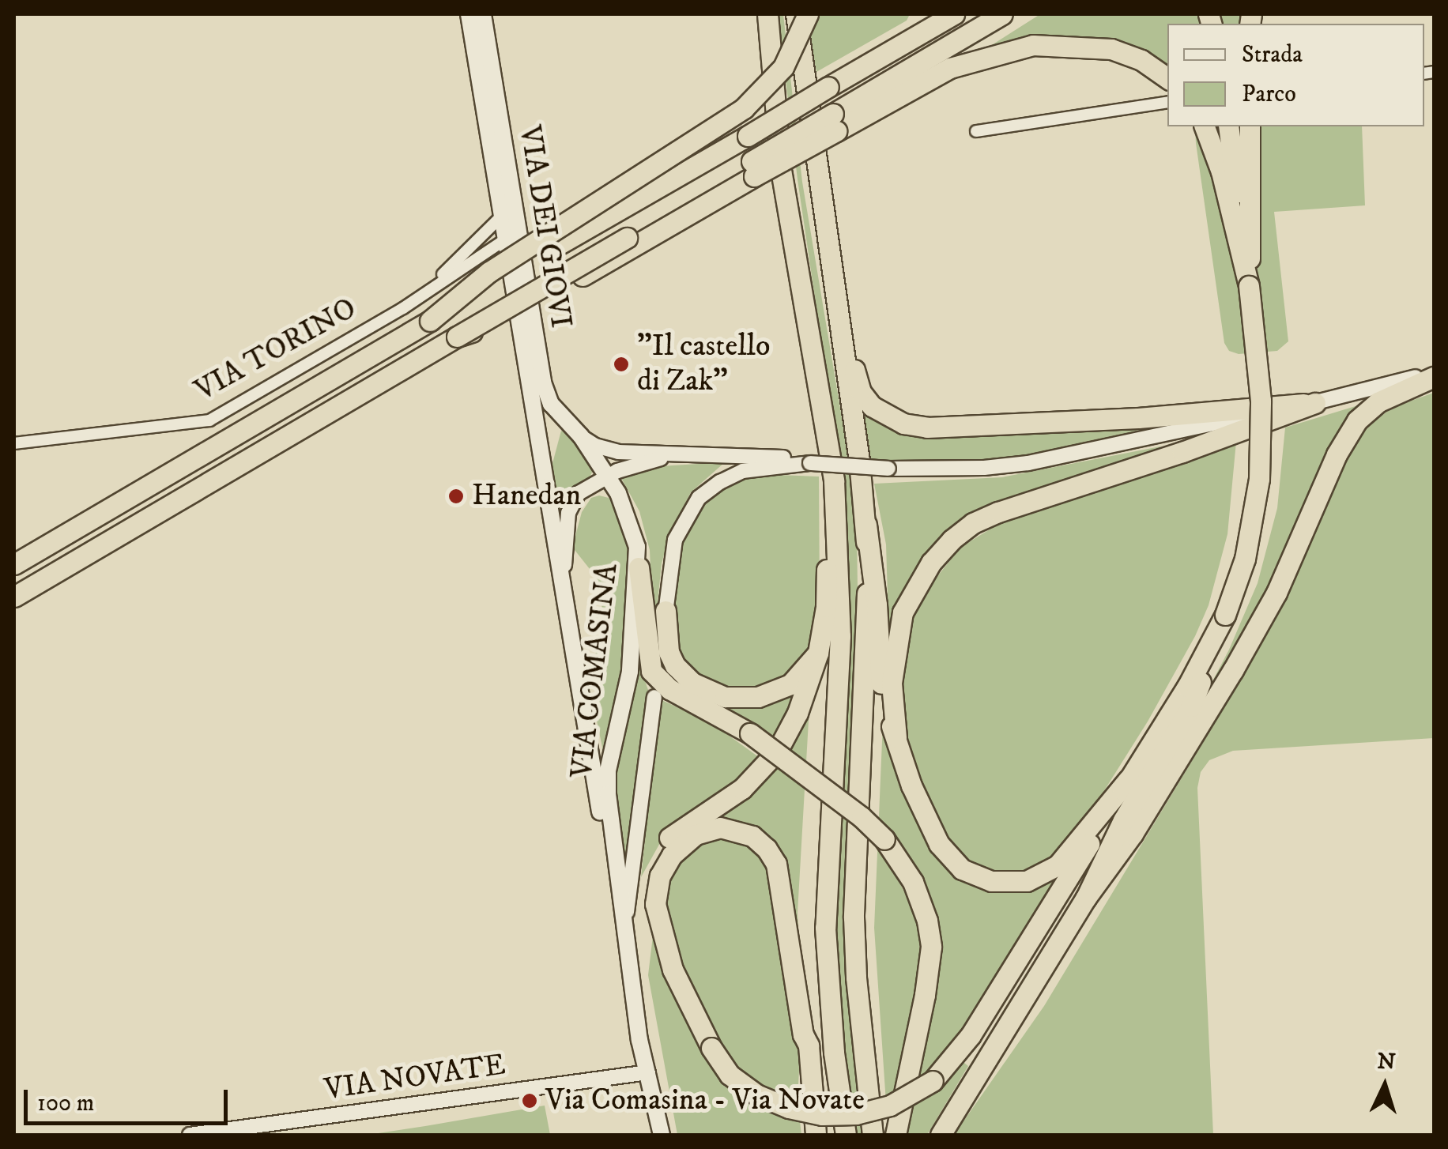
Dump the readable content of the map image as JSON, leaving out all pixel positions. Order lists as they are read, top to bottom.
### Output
{
  "streets": {
    "main road": ["VIA DEI GIOVI", "VIA COMASINA"],
    "street": ["VIA TORINO", "VIA NOVATE"]
  },
  "crossings": [
    ["VIA DEI GIOVI", "VIA TORINO"],
    ["VIA DEI GIOVI", "VIA COMASINA"],
    ["VIA COMASINA", "VIA NOVATE"]
  ],
  "places": ["\"Il castello di Zak\"", "Hanedan", "Via Comasina - Via Novate"],
  "legend": ["Strada", "Parco"],
  "scale_bar": "100 m",
  "north": "top"
}
